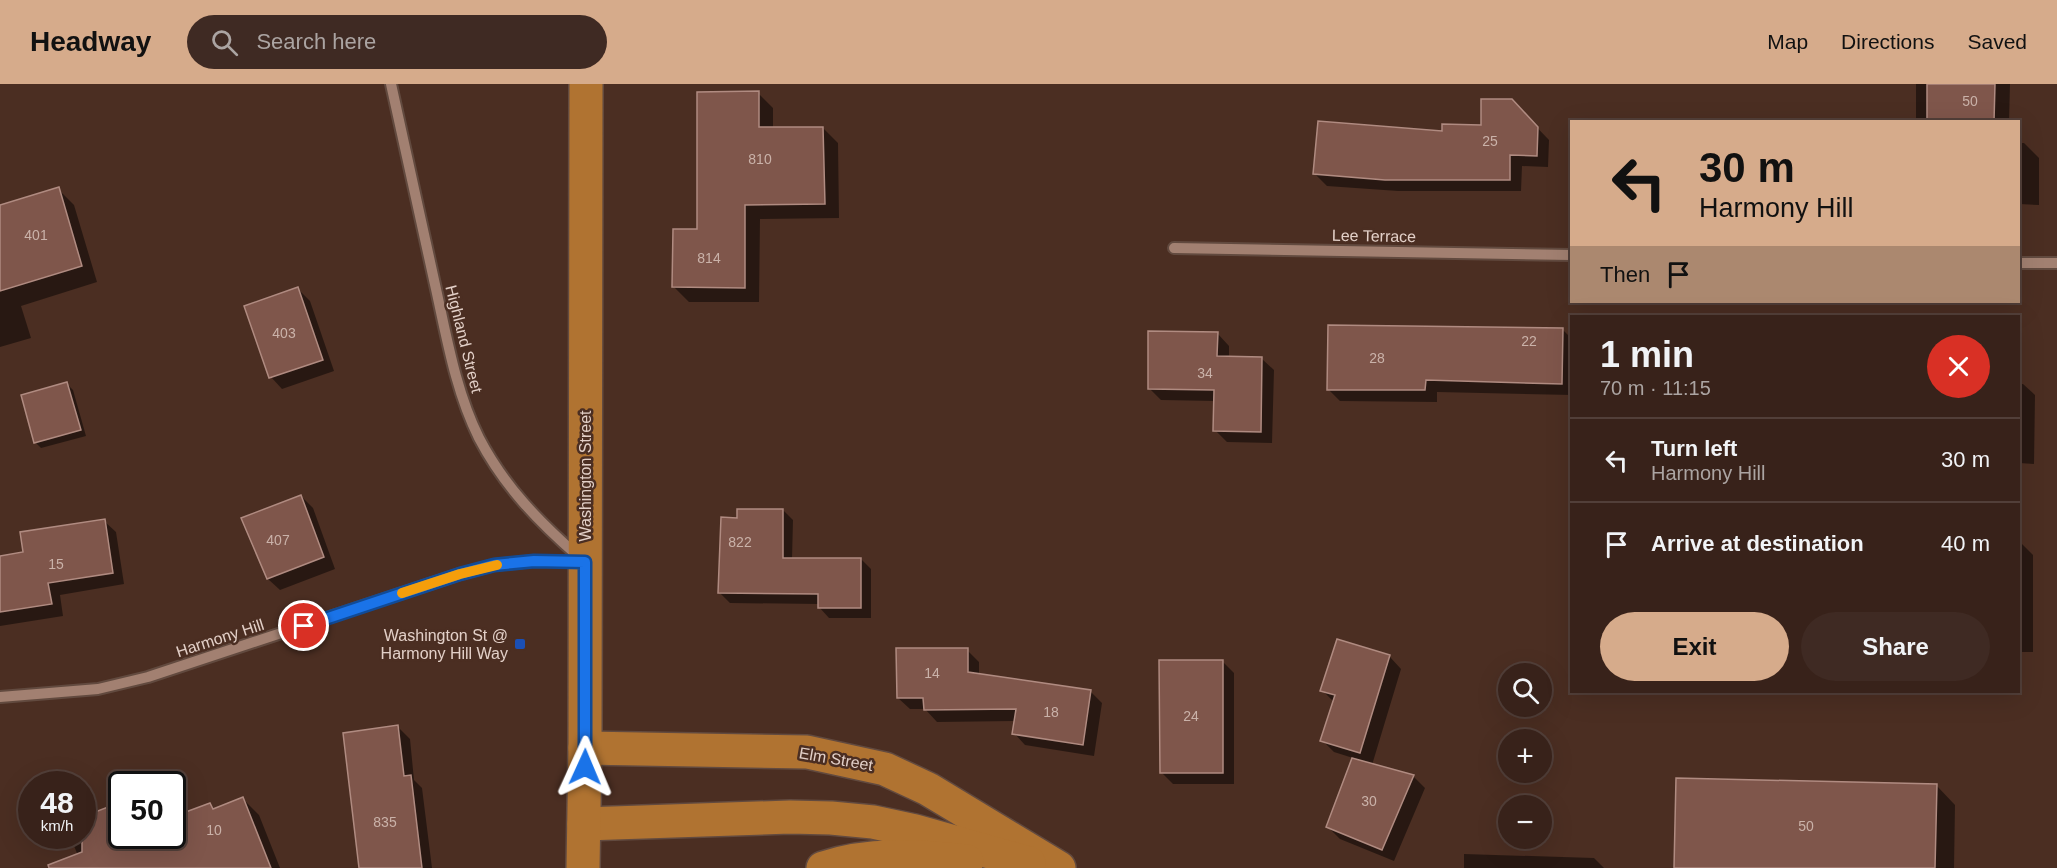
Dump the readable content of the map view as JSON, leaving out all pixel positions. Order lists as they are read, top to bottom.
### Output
{
  "streets": {
    "main road": ["Washington Street", "Elm Street"],
    "street": ["Lee Terrace", "Highland Street", "Harmony Hill"]
  },
  "crossings": [
    ["Highland Street", "Washington Street"],
    ["Highland Street", "Harmony Hill"],
    ["Washington Street", "Harmony Hill"],
    ["Washington Street", "Elm Street"]
  ],
  "places": {
    "transit": ["Washington St @ Harmony Hill Way"]
  },
  "house_numbers": [
    "50",
    "25",
    "810",
    "401",
    "814",
    "403",
    "22",
    "28",
    "34",
    "407",
    "822",
    "15",
    "14",
    "18",
    "24",
    "30",
    "835",
    "50",
    "10"
  ],
  "page": {
    "header": "Headway",
    "search": "Search here",
    "nav": ["Map", "Directions", "Saved"],
    "turn": ["30 m", "Harmony Hill"],
    "then": "Then",
    "heading": ["1 min", "70 m · 11:15"],
    "list": [
      {
        "name": "Turn left",
        "note": "Harmony Hill",
        "value": "30 m"
      },
      {
        "name": "Arrive at destination",
        "value": "40 m"
      }
    ],
    "buttons": ["Exit", "Share"],
    "map_buttons": ["+", "−"],
    "speed": "48 km/h",
    "limit": "50"
  }
}
